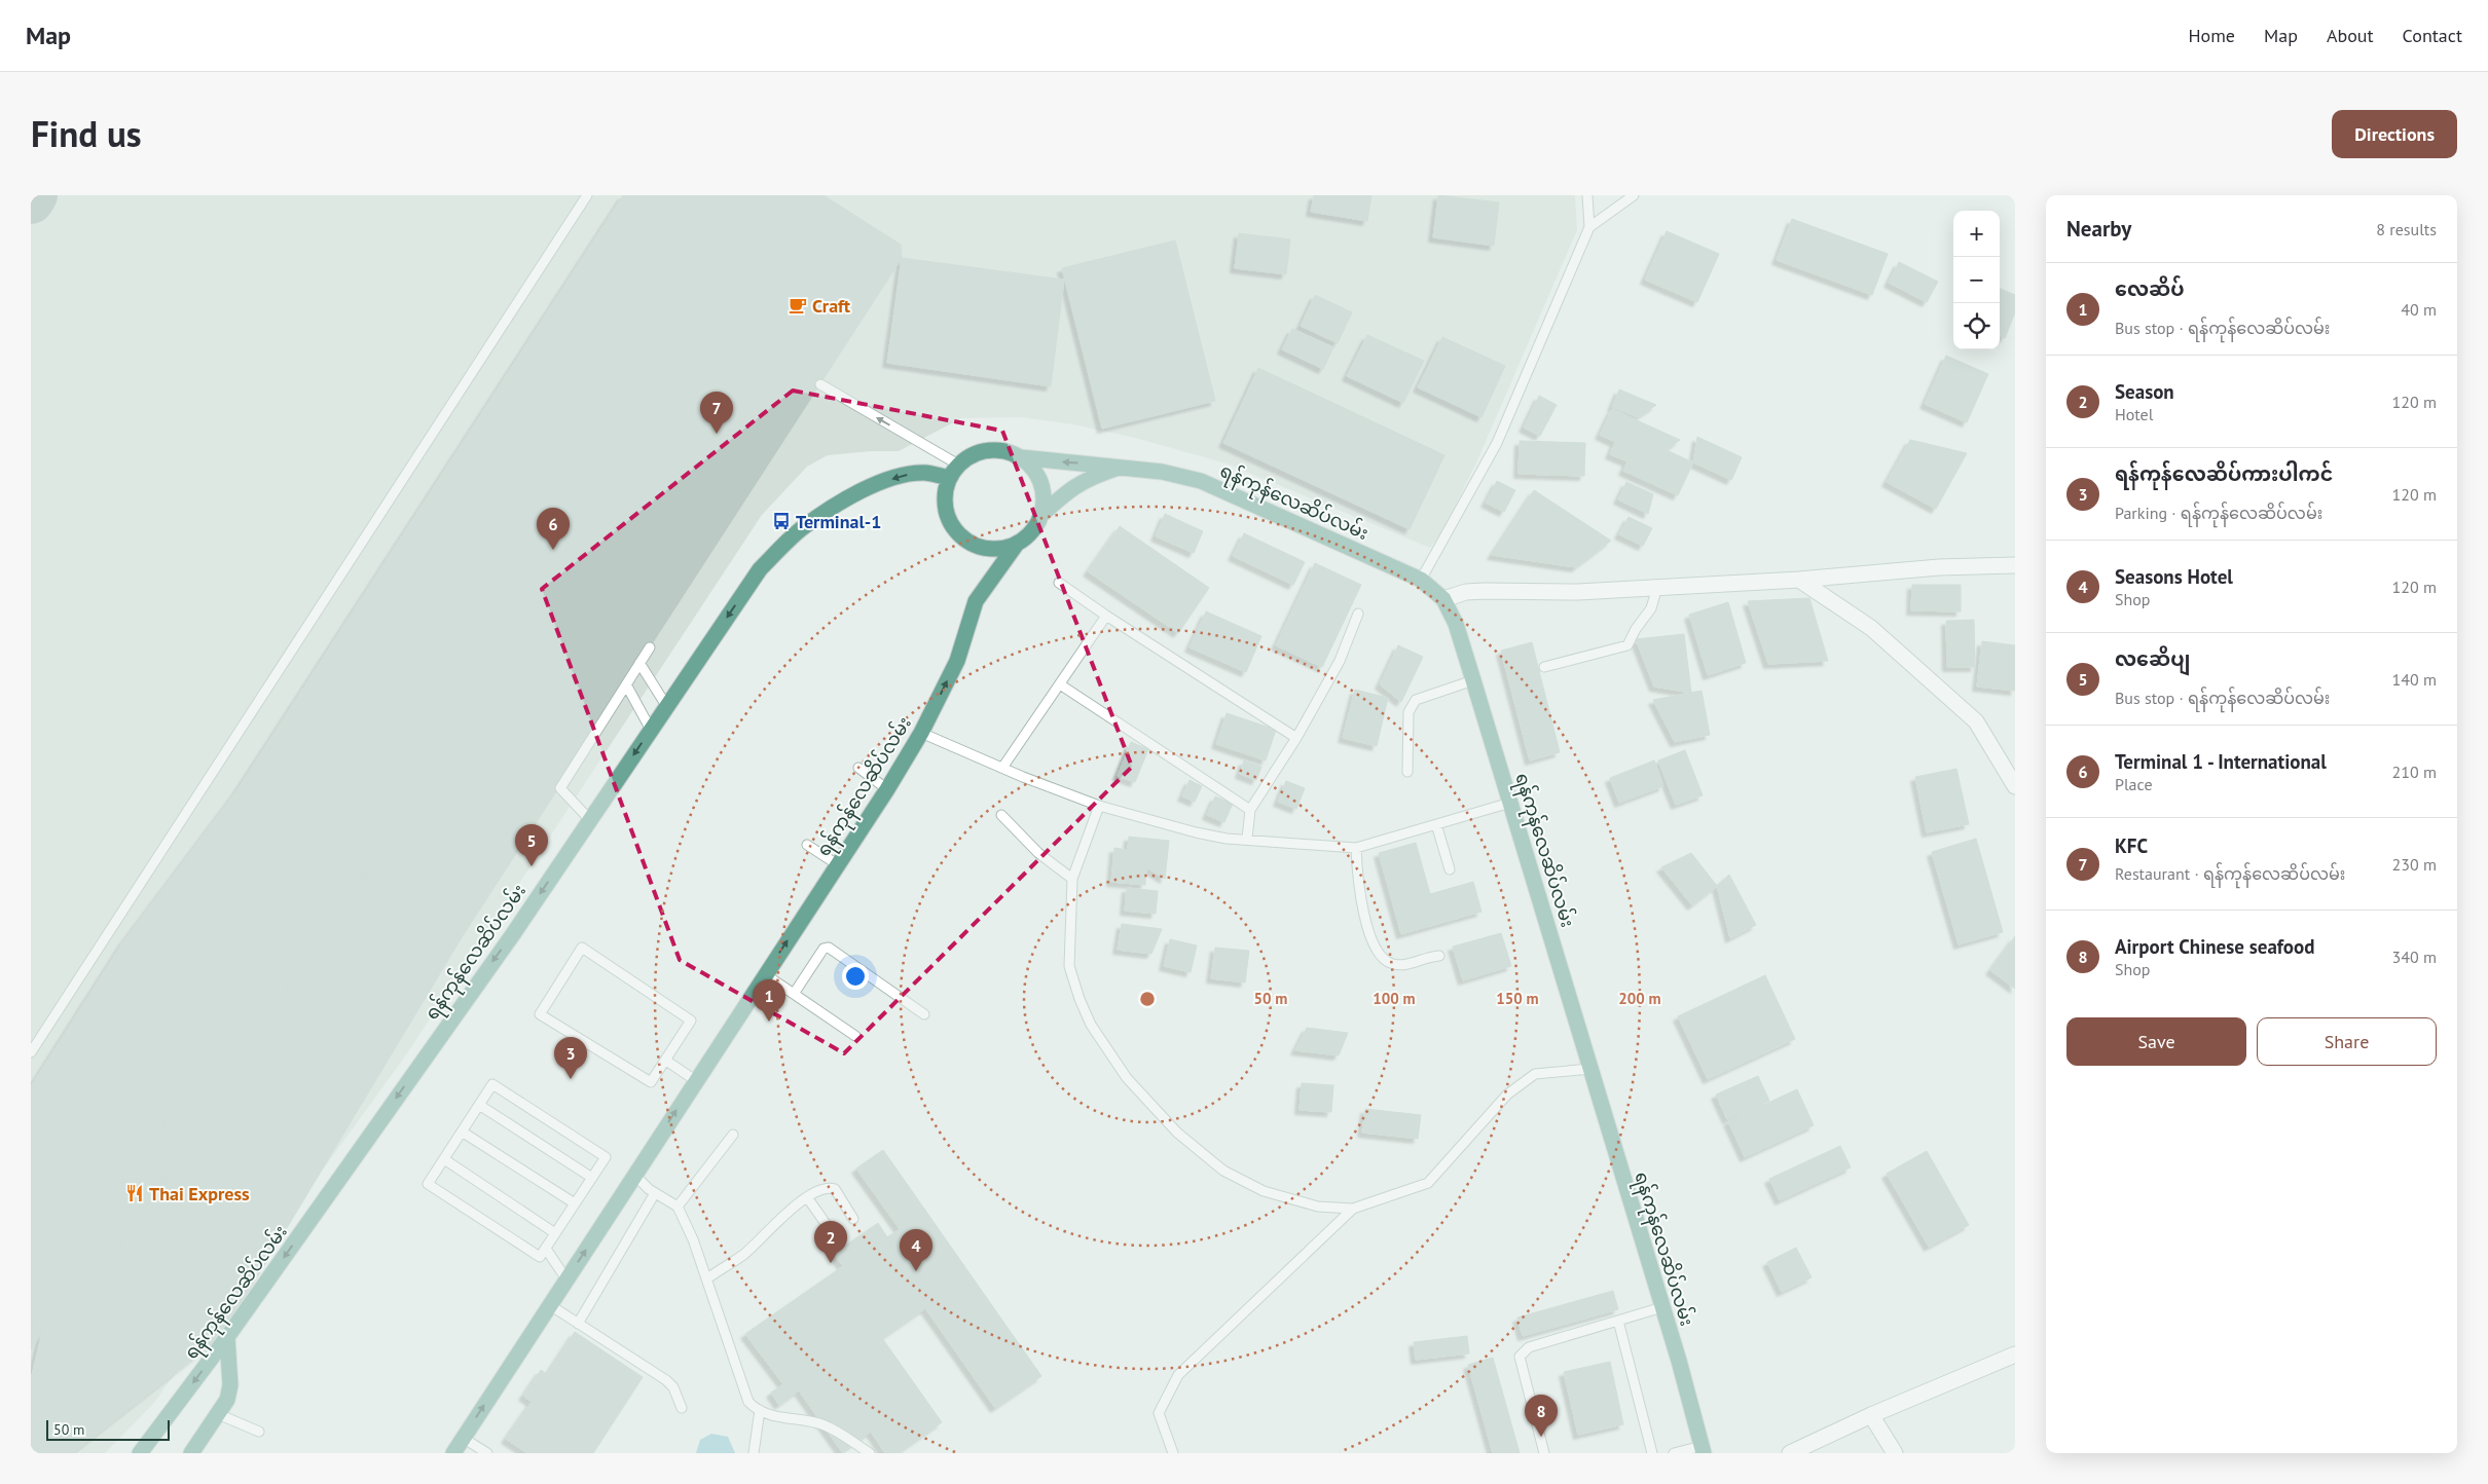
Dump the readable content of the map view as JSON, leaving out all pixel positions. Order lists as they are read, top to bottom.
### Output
{
  "streets": {
    "main road": ["ရန်ကုန်လေဆိပ်လမ်း"]
  },
  "places": {
    "cafe": ["Craft"],
    "bus stop": ["Terminal-1"],
    "restaurant": ["Thai Express"]
  },
  "scale_bar": "50 m",
  "page": {
    "header": "Map",
    "nav": [
      "Home",
      "Map",
      "About",
      "Contact"
    ],
    "title": "Find us",
    "buttons": [
      "Directions",
      ["Save", "Share"]
    ],
    "heading": ["Nearby", "8 results"],
    "map_buttons": ["+", "−"],
    "list": [
      {
        "mark": "1",
        "name": "လေဆိပ်",
        "note": "Bus stop · ရန်ကုန်လေဆိပ်လမ်း",
        "value": "40 m"
      },
      {
        "mark": "2",
        "name": "Season",
        "note": "Hotel",
        "value": "120 m"
      },
      {
        "mark": "3",
        "name": "ရန်ကုန်လေဆိပ်ကားပါကင်",
        "note": "Parking · ရန်ကုန်လေဆိပ်လမ်း",
        "value": "120 m"
      },
      {
        "mark": "4",
        "name": "Seasons Hotel",
        "note": "Shop",
        "value": "120 m"
      },
      {
        "mark": "5",
        "name": "လဆေိပျ",
        "note": "Bus stop · ရန်ကုန်လေဆိပ်လမ်း",
        "value": "140 m"
      },
      {
        "mark": "6",
        "name": "Terminal 1 - International",
        "note": "Place",
        "value": "210 m"
      },
      {
        "mark": "7",
        "name": "KFC",
        "note": "Restaurant · ရန်ကုန်လေဆိပ်လမ်း",
        "value": "230 m"
      },
      {
        "mark": "8",
        "name": "Airport Chinese seafood",
        "note": "Shop",
        "value": "340 m"
      }
    ],
    "pins": [
      "7",
      "6",
      "5",
      "1",
      "3",
      "2",
      "4",
      "8"
    ],
    "scale": "50 m"
  },
  "rings": [
    "50 m",
    "100 m",
    "150 m",
    "200 m"
  ]
}
